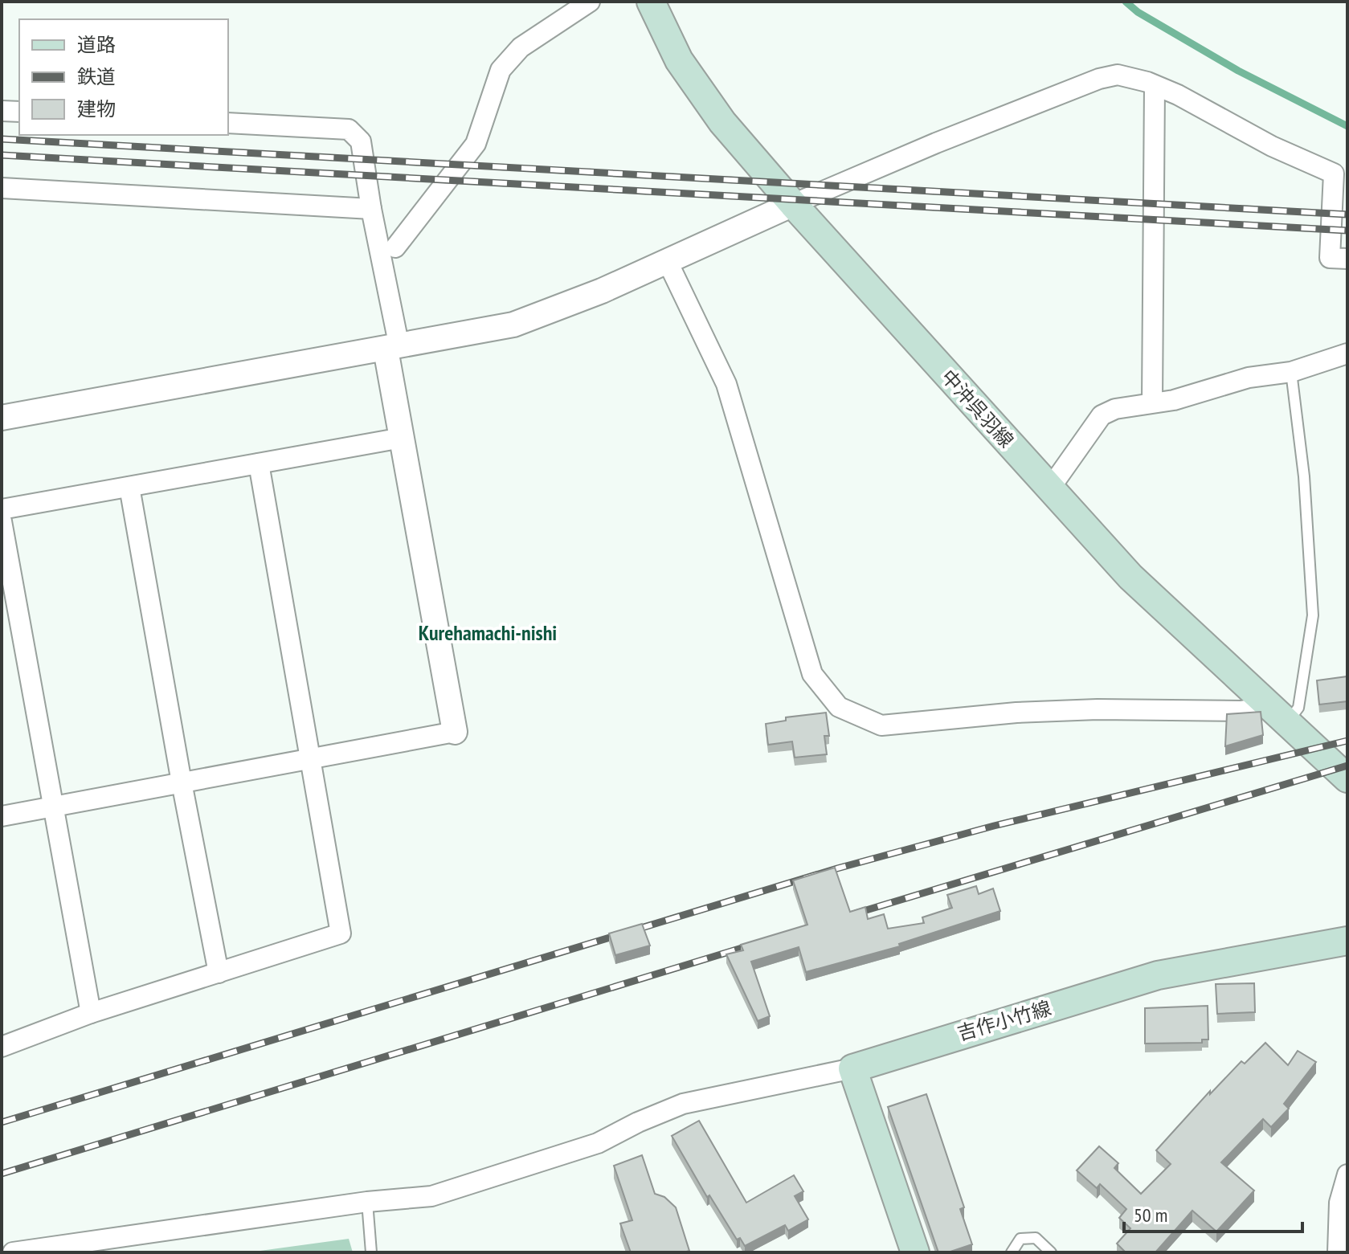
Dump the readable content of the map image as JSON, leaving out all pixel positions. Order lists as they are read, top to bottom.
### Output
{
  "streets": {
    "main road": ["中沖呉羽線", "吉作小竹線"]
  },
  "districts": ["Kurehamachi-nishi"],
  "legend": ["道路", "鉄道", "建物"],
  "scale_bar": "50 m"
}
